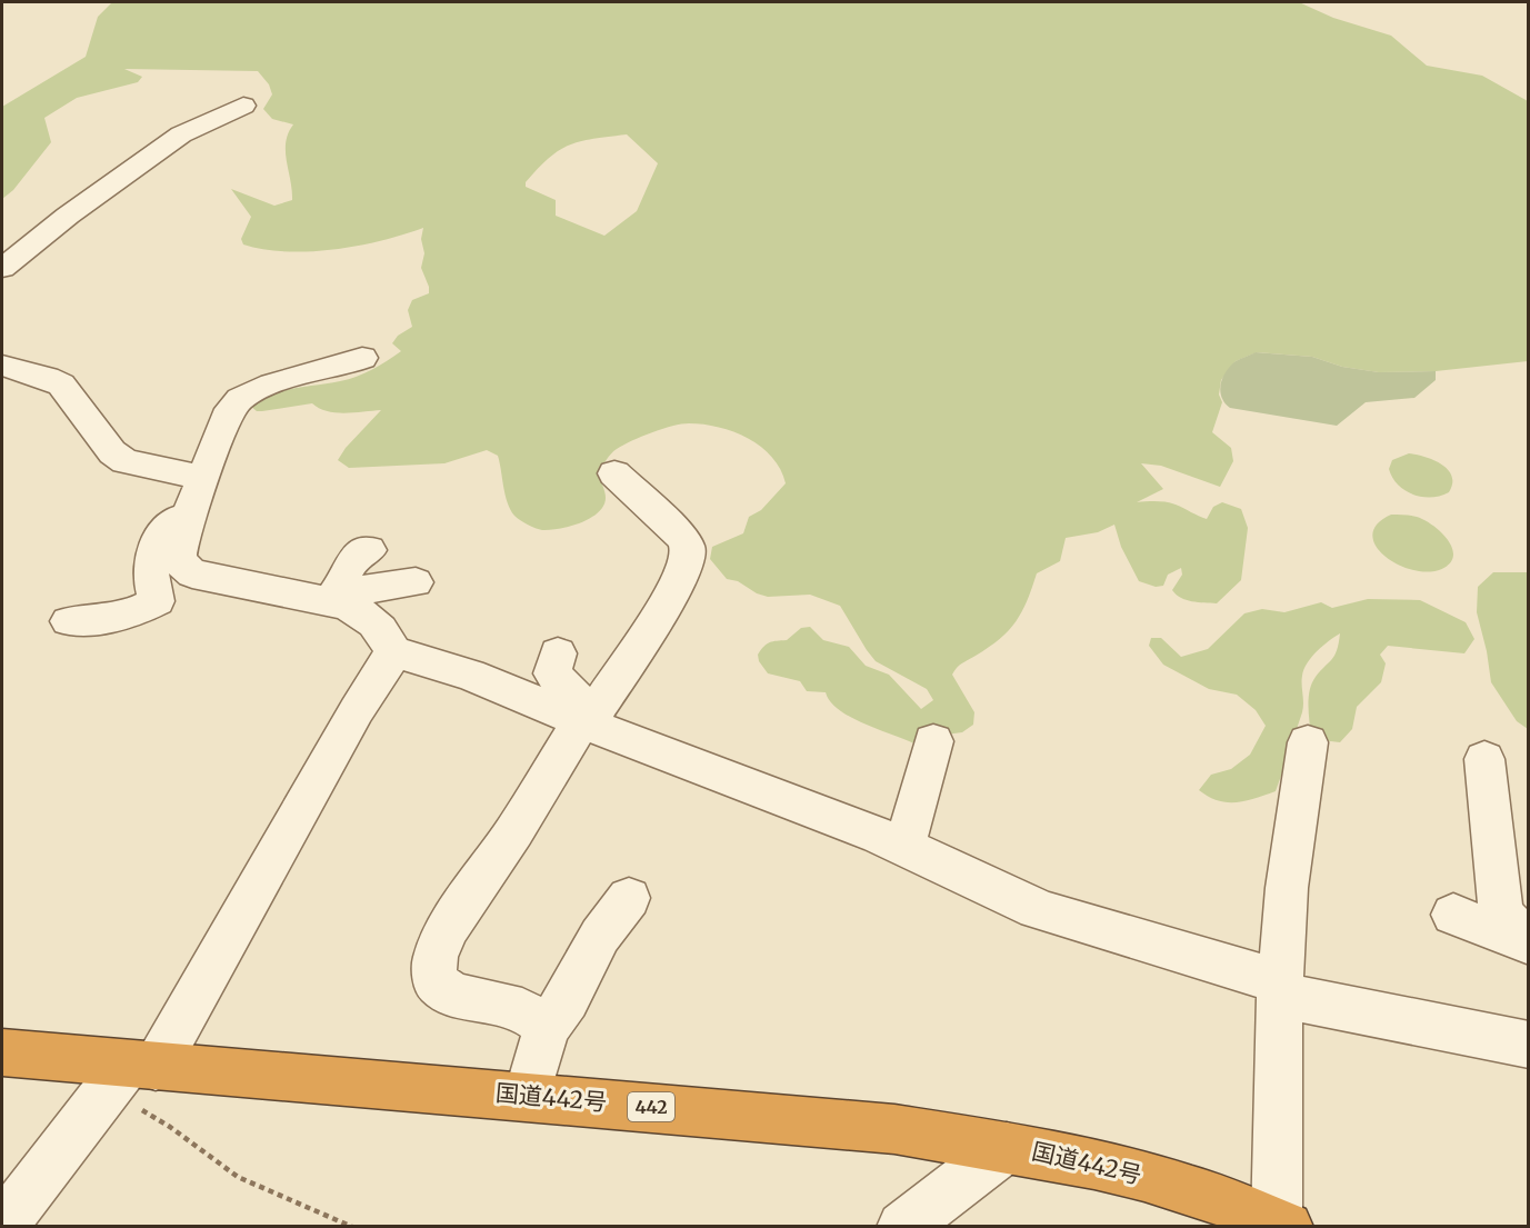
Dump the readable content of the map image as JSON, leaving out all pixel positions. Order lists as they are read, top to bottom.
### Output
{
  "streets": {
    "highway": ["国道442号", "442"]
  }
}
